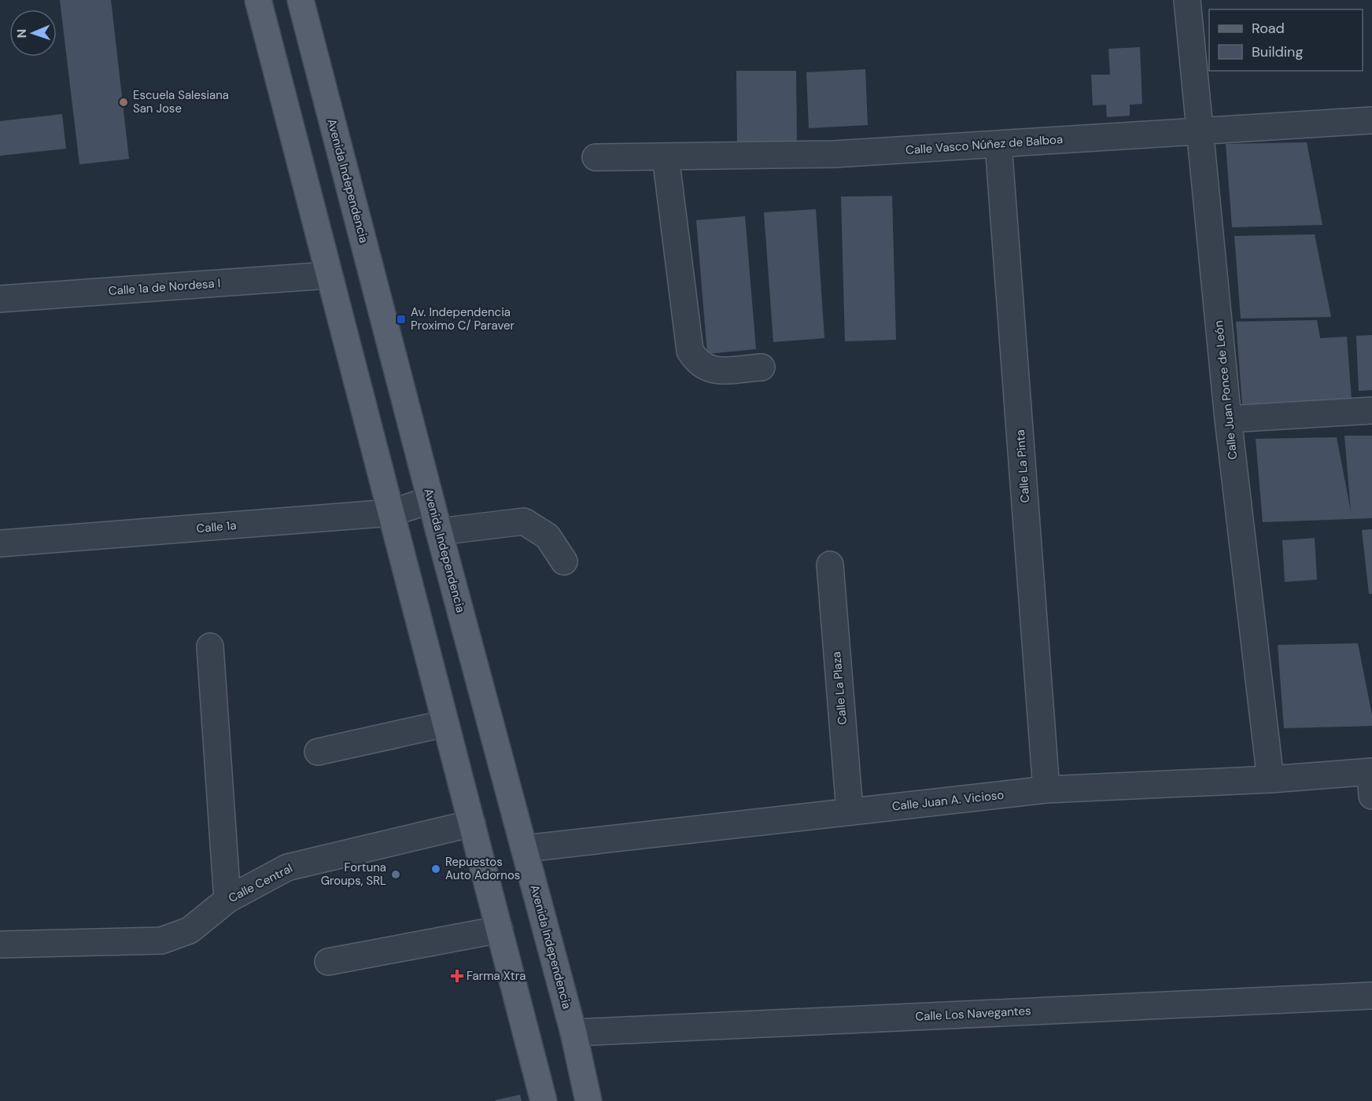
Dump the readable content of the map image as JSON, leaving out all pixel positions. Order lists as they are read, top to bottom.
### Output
{
  "streets": {
    "main road": ["Avenida Independencia"],
    "street": [
      "Calle Vasco Núñez de Balboa",
      "Calle 1a de Nordesa I",
      "Calle Juan Ponce de León",
      "Calle La Pinta",
      "Calle 1a",
      "Calle La Plaza",
      "Calle Juan A. Vicioso",
      "Calle Central",
      "Calle Los Navegantes"
    ]
  },
  "crossings": [
    ["Calle Vasco Núñez de Balboa", "Calle Juan Ponce de León"],
    ["Calle Vasco Núñez de Balboa", "Calle La Pinta"],
    ["Avenida Independencia", "Calle 1a"],
    ["Avenida Independencia", "Calle Juan A. Vicioso"],
    ["Avenida Independencia", "Calle Los Navegantes"],
    ["Calle Juan Ponce de León", "Calle Juan A. Vicioso"],
    ["Calle La Pinta", "Calle Juan A. Vicioso"],
    ["Calle La Plaza", "Calle Juan A. Vicioso"]
  ],
  "places": {
    "other": ["Escuela Salesiana San Jose", "Repuestos Auto Adornos", "Fortuna Groups, SRL"],
    "transit": ["Av. Independencia Proximo C/ Paraver"],
    "health": ["Farma Xtra"]
  },
  "legend": ["Road", "Building"],
  "north": "left"
}
